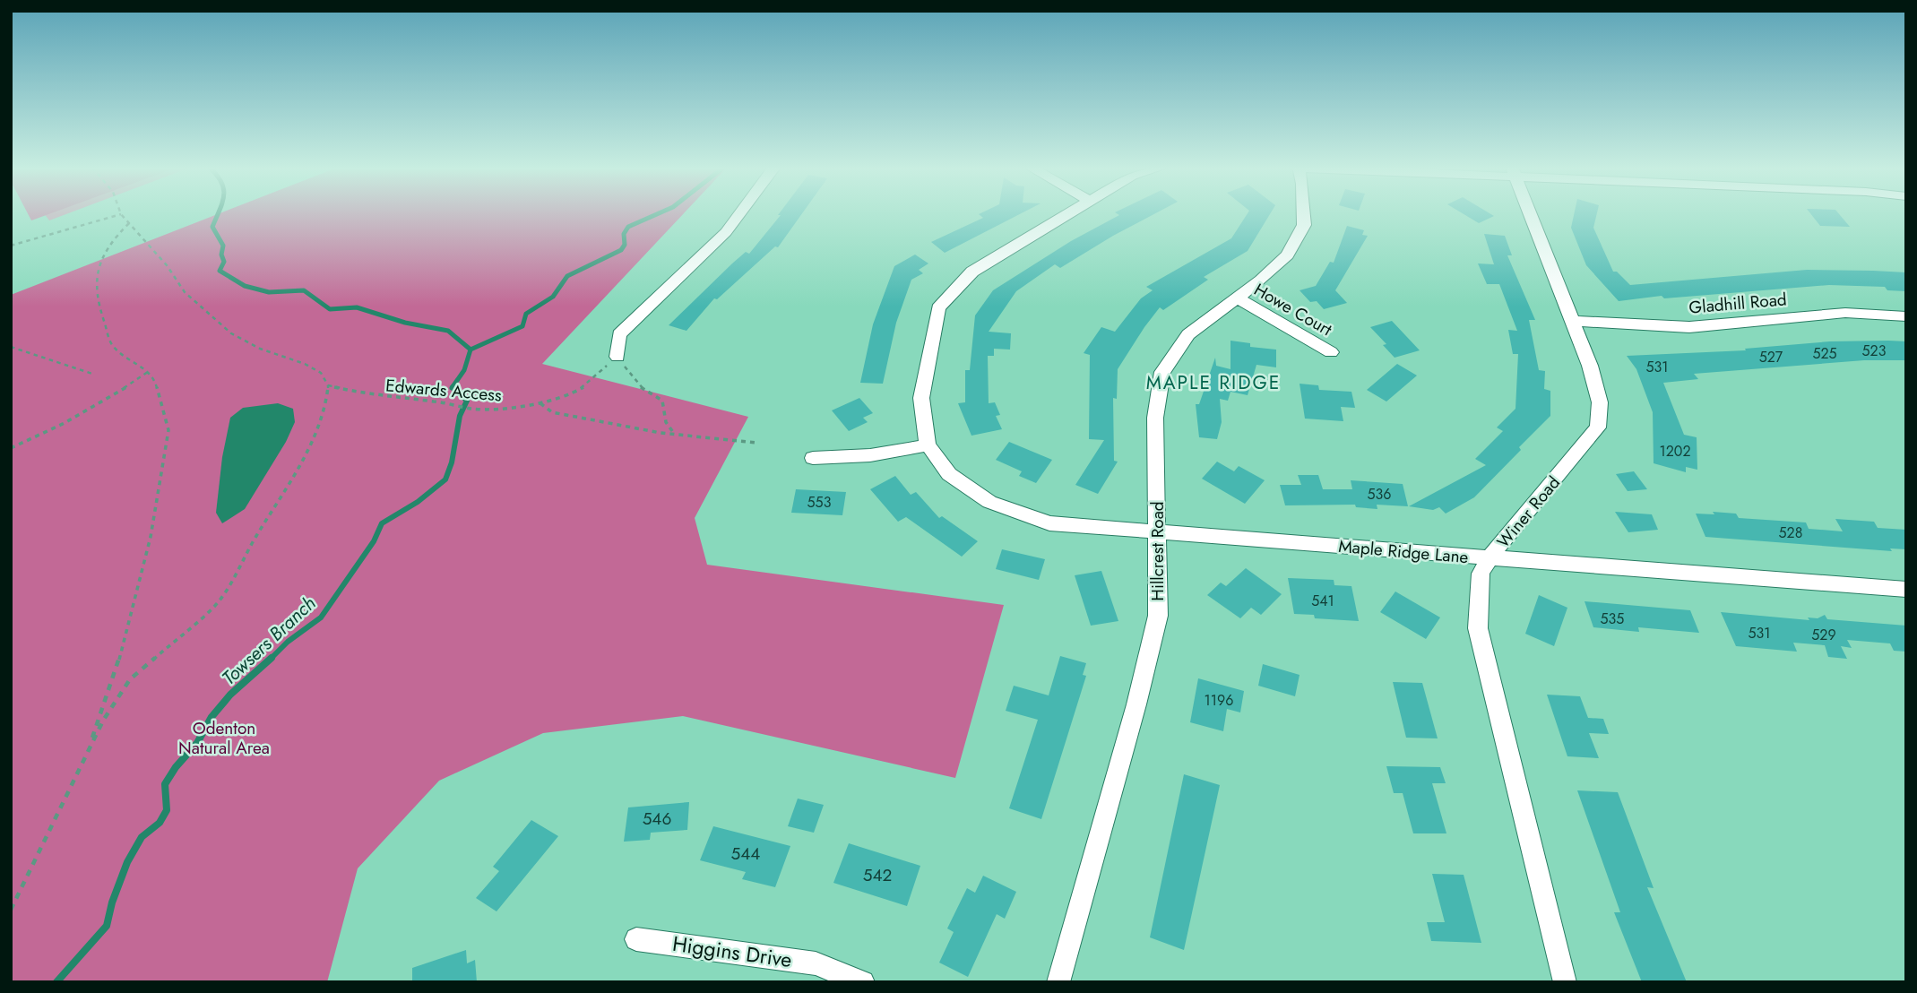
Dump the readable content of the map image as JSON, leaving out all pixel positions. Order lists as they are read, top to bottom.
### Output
{
  "streets": {
    "street": [
      "Gladhill Road",
      "Howe Court",
      "Winer Road",
      "Hillcrest Road",
      "Maple Ridge Lane",
      "Higgins Drive"
    ],
    "path": ["Edwards Access"]
  },
  "crossings": [
    ["Gladhill Road", "Winer Road"],
    ["Howe Court", "Hillcrest Road"],
    ["Winer Road", "Maple Ridge Lane"],
    ["Hillcrest Road", "Maple Ridge Lane"]
  ],
  "districts": ["MAPLE RIDGE"],
  "water": ["Towsers Branch"],
  "parks": ["Odenton Natural Area"],
  "house_numbers": [
    "523",
    "525",
    "527",
    "531",
    "1202",
    "536",
    "553",
    "528",
    "541",
    "535",
    "531",
    "529",
    "1196",
    "546",
    "544",
    "542"
  ]
}
